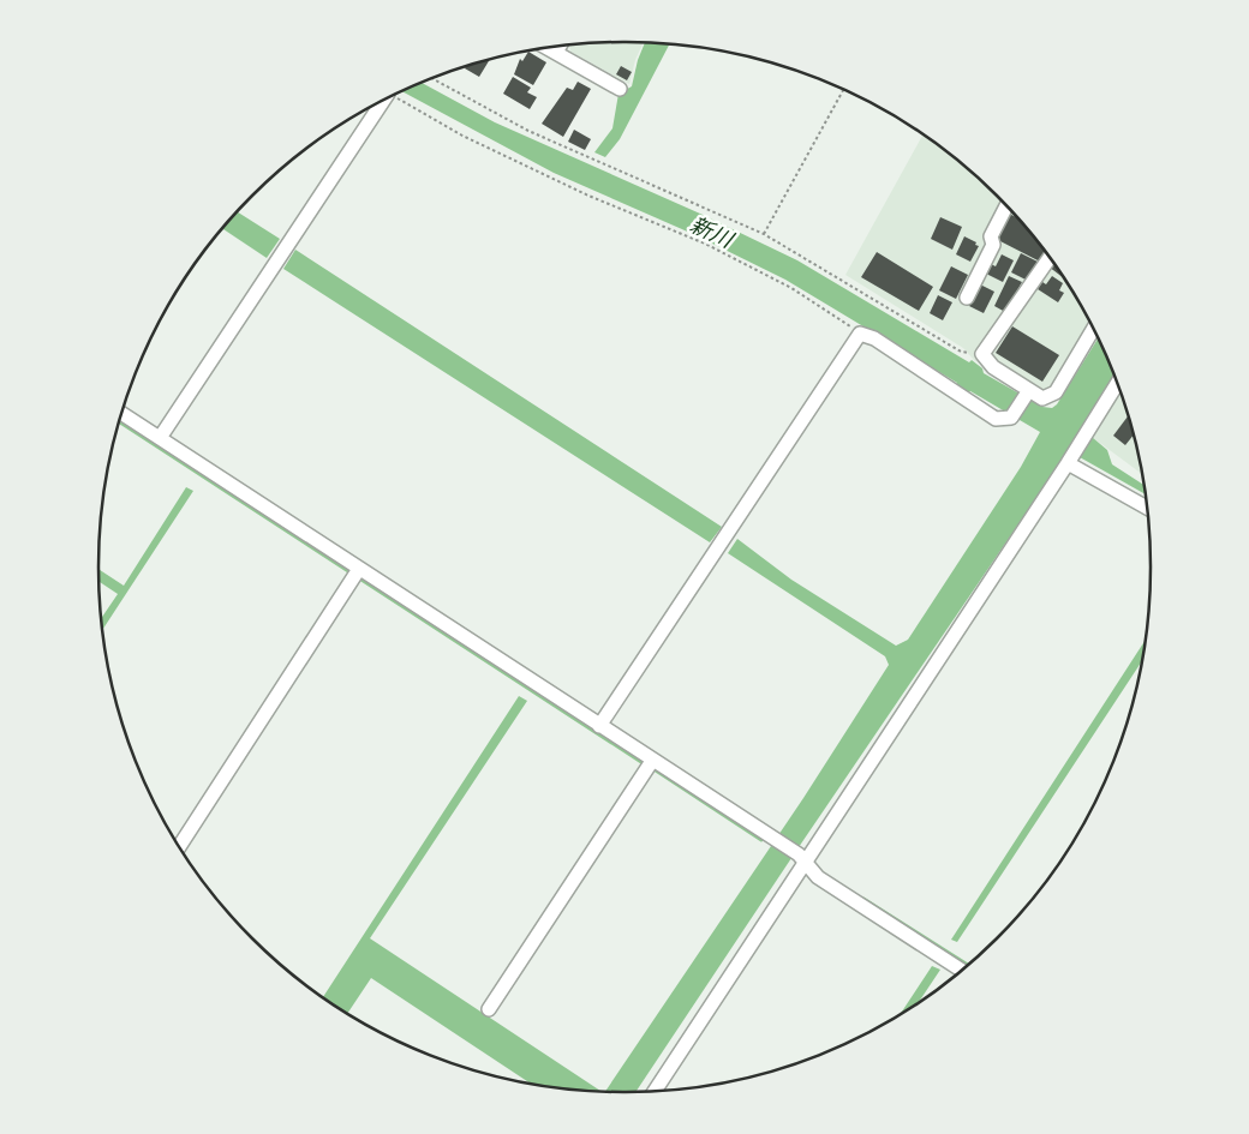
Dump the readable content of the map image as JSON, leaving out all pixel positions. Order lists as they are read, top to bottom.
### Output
{
  "water": ["新川"]
}
